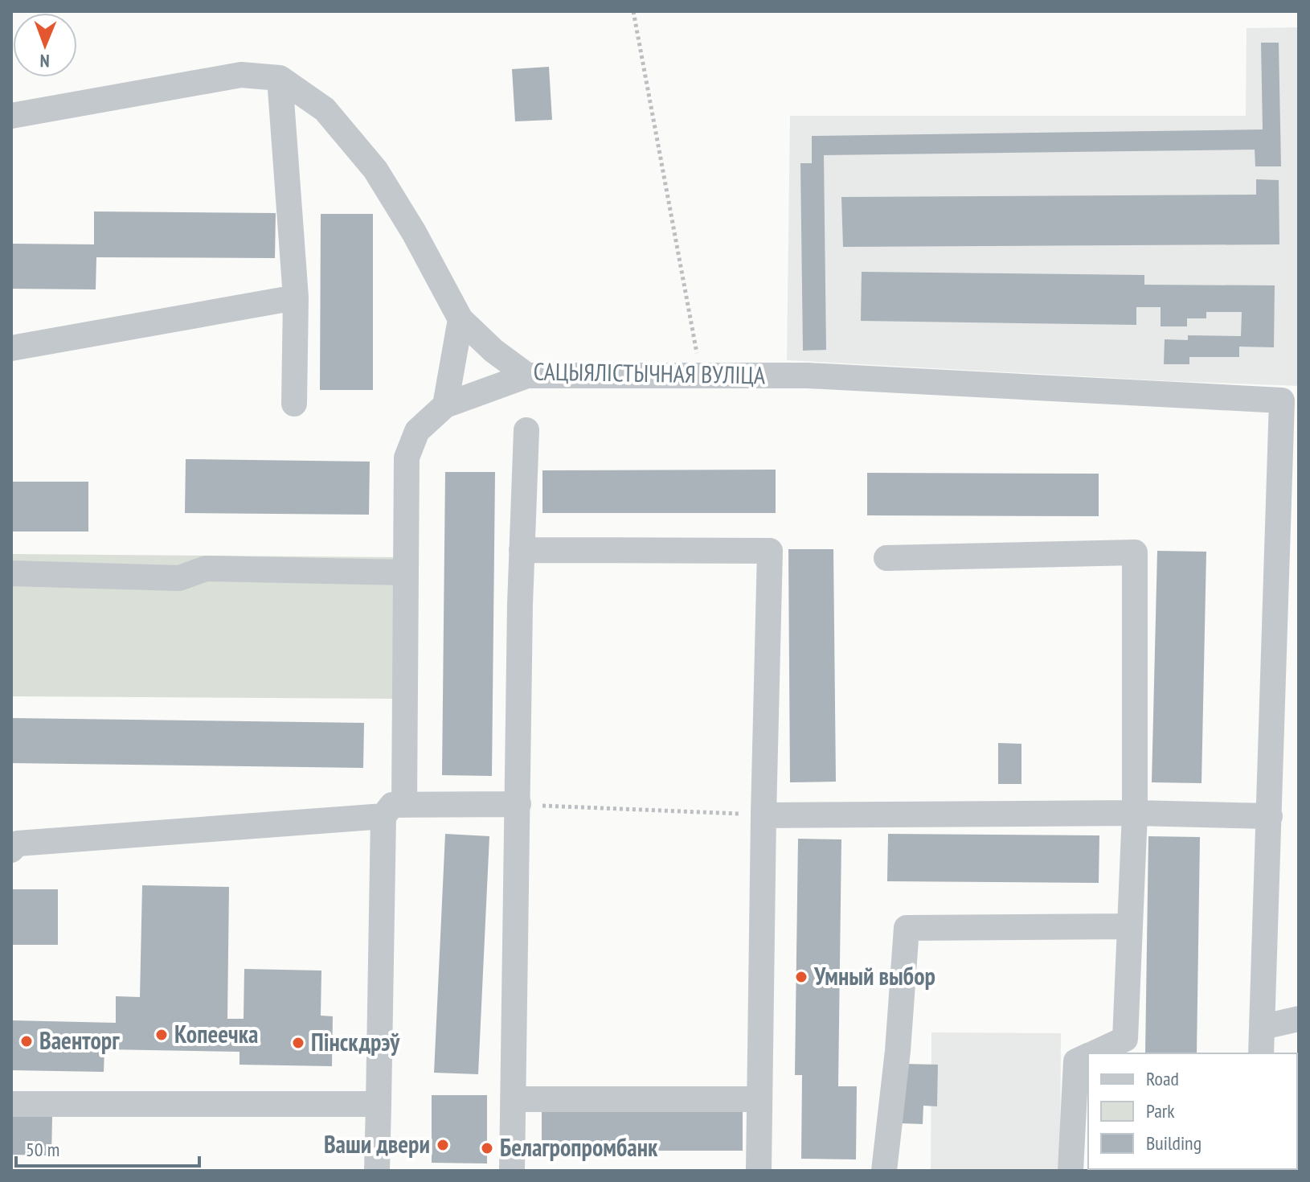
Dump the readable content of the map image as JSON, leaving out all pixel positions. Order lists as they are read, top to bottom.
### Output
{
  "streets": {
    "street": ["САЦЫЯЛІСТЫЧНАЯ ВУЛІЦА"]
  },
  "places": [
    "Умный выбор",
    "Копеечка",
    "Ваенторг",
    "Пінскдрэў",
    "Ваши двери",
    "Белагропромбанк"
  ],
  "legend": ["Road", "Park", "Building"],
  "scale_bar": "50 m",
  "north": "bottom"
}
